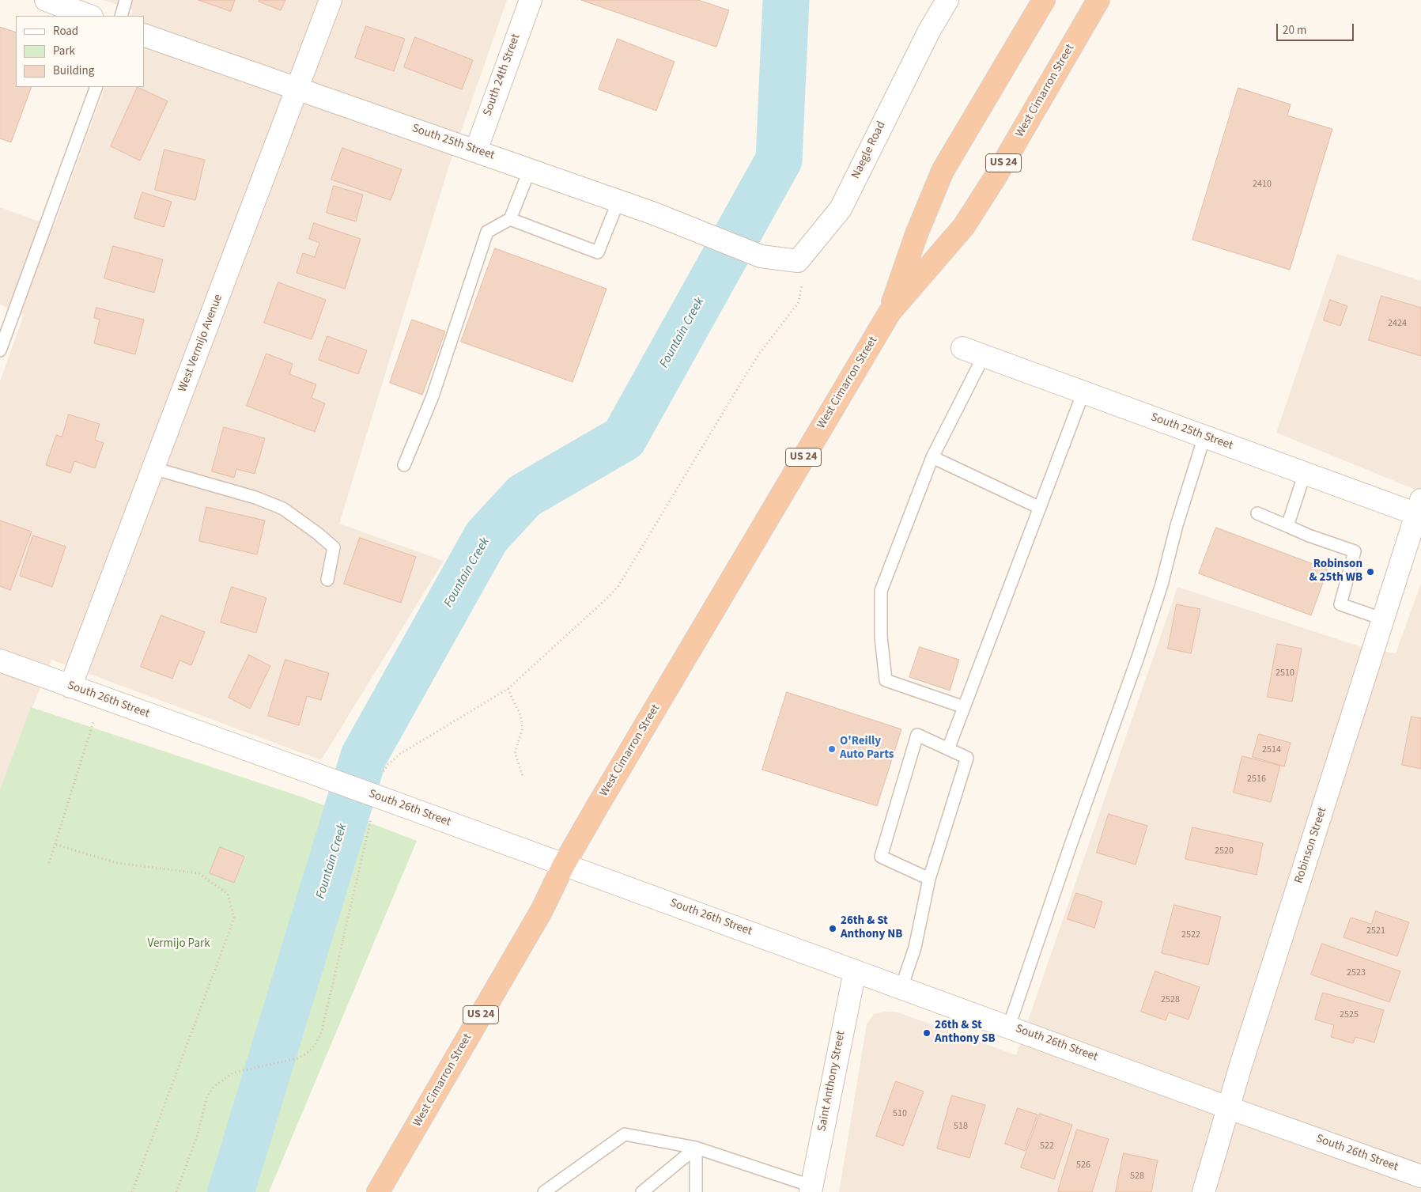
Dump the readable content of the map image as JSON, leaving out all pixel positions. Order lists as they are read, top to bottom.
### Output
{
  "streets": {
    "highway": ["West Cimarron Street", "US 24"],
    "street": [
      "South 24th Street",
      "South 25th Street",
      "Naegle Road",
      "West Vermijo Avenue",
      "South 26th Street",
      "Robinson Street",
      "Saint Anthony Street"
    ]
  },
  "crossings": [
    ["South 24th Street", "South 25th Street"],
    ["West Cimarron Street", "South 26th Street"],
    ["South 25th Street", "Naegle Road"],
    ["South 25th Street", "West Vermijo Avenue"],
    ["South 25th Street", "Robinson Street"],
    ["West Vermijo Avenue", "South 26th Street"],
    ["South 26th Street", "Robinson Street"],
    ["South 26th Street", "Saint Anthony Street"]
  ],
  "water": ["Fountain Creek"],
  "parks": ["Vermijo Park"],
  "places": [
    "Robinson & 25th WB",
    "O'Reilly Auto Parts",
    "26th & St Anthony NB",
    "26th & St Anthony SB"
  ],
  "house_numbers": [
    "2410",
    "2424",
    "2510",
    "2514",
    "2516",
    "2520",
    "2521",
    "2522",
    "2523",
    "2528",
    "2525",
    "510",
    "518",
    "522",
    "526",
    "528"
  ],
  "legend": ["Road", "Park", "Building"],
  "scale_bar": "20 m"
}
